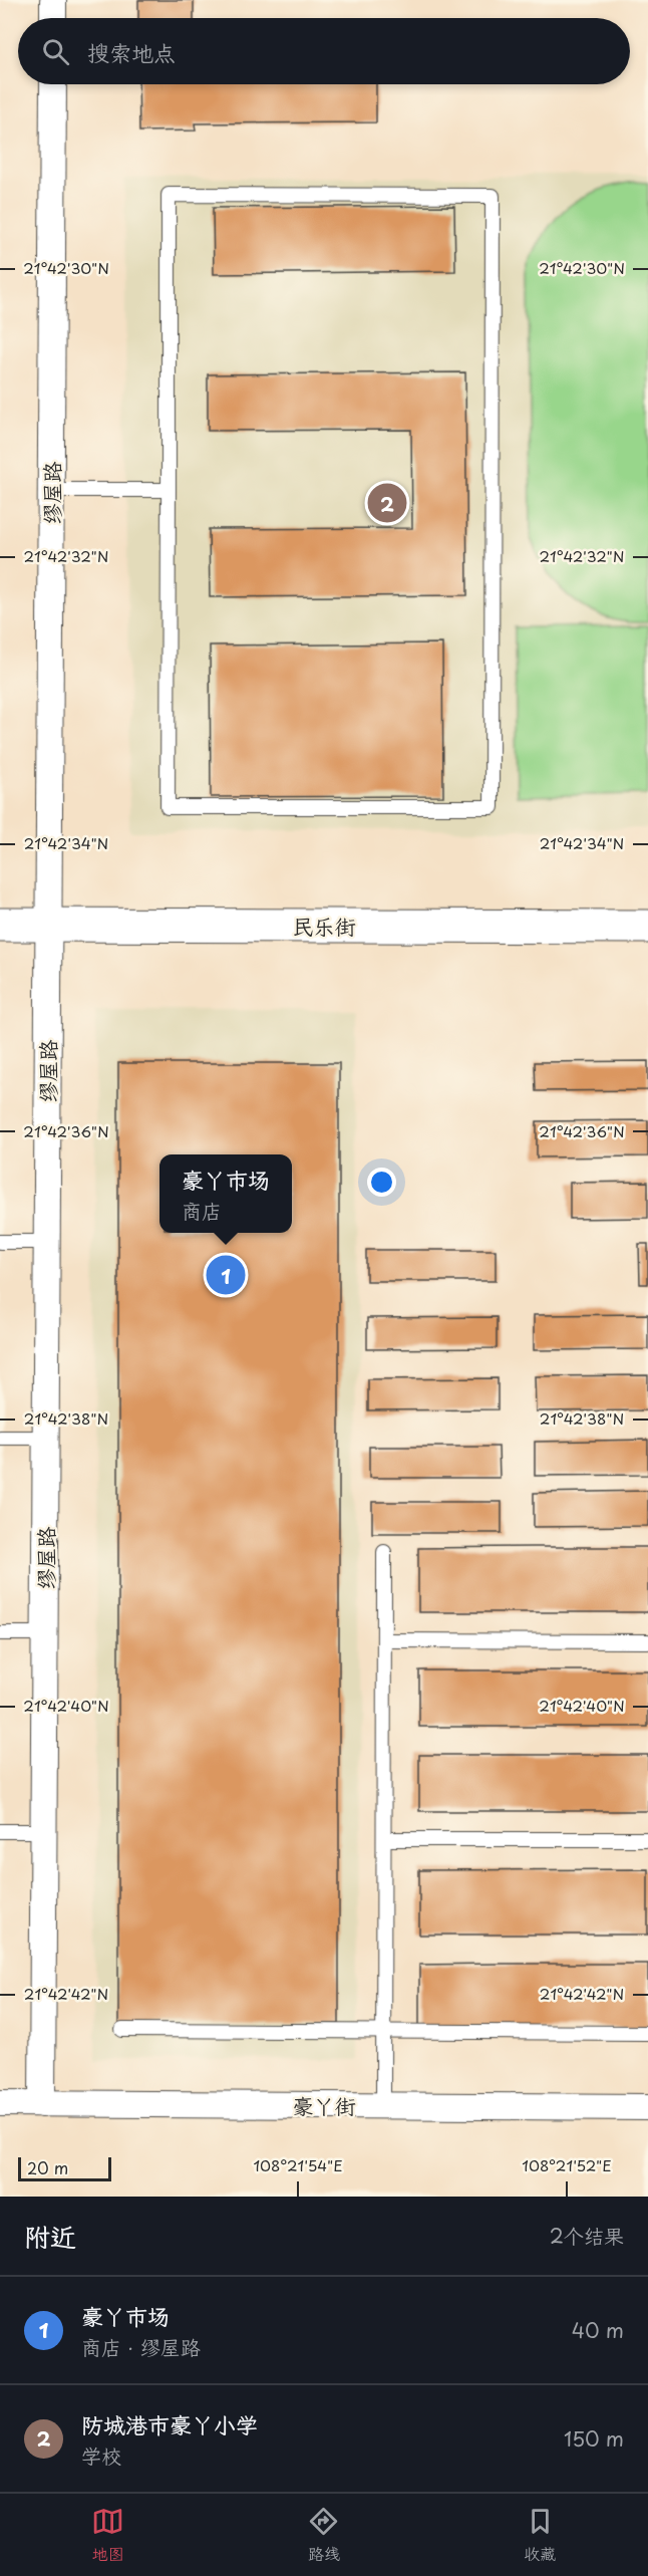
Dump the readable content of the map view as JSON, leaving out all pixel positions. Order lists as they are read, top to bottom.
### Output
{
  "streets": {
    "street": ["缪屋路", "民乐街", "豪丫街"]
  },
  "crossings": [
    ["缪屋路", "民乐街"],
    ["缪屋路", "豪丫街"]
  ],
  "scale_bar": "20 m",
  "page": {
    "search": "搜索地点",
    "pins": ["2", "1"],
    "popup": ["豪丫市场", "商店"],
    "scale": "20 m",
    "heading": ["附近", "2个结果"],
    "list": [
      {
        "mark": "1",
        "name": "豪丫市场",
        "note": "商店 · 缪屋路",
        "value": "40 m"
      },
      {
        "mark": "2",
        "name": "防城港市豪丫小学",
        "note": "学校",
        "value": "150 m"
      }
    ],
    "nav": ["地图", "路线", "收藏"]
  },
  "coordinates": [
    "21°42'30\"N",
    "21°42'32\"N",
    "21°42'34\"N",
    "21°42'36\"N",
    "21°42'38\"N",
    "21°42'40\"N",
    "21°42'42\"N",
    "108°21'54\"E",
    "108°21'52\"E"
  ]
}
